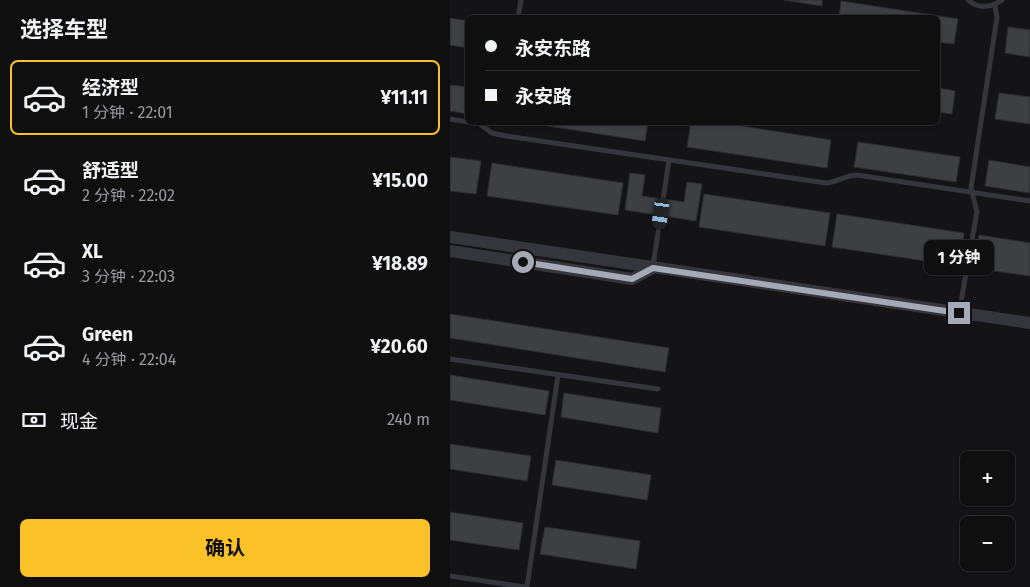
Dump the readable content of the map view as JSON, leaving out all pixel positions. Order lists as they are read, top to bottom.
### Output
{
  "page": {
    "heading": "选择车型",
    "banner": ["永安东路", "永安路"],
    "list": [
      {
        "name": "经济型",
        "note": "1 分钟 · 22:01",
        "value": "¥11.11"
      },
      {
        "name": "舒适型",
        "note": "2 分钟 · 22:02",
        "value": "¥15.00"
      },
      {
        "name": "XL",
        "note": "3 分钟 · 22:03",
        "value": "¥18.89"
      },
      {
        "name": "Green",
        "note": "4 分钟 · 22:04",
        "value": "¥20.60"
      }
    ],
    "bubble": "1 分钟",
    "pay": ["现金", "240 m"],
    "map_buttons": ["+", "−"],
    "buttons": "确认"
  }
}
